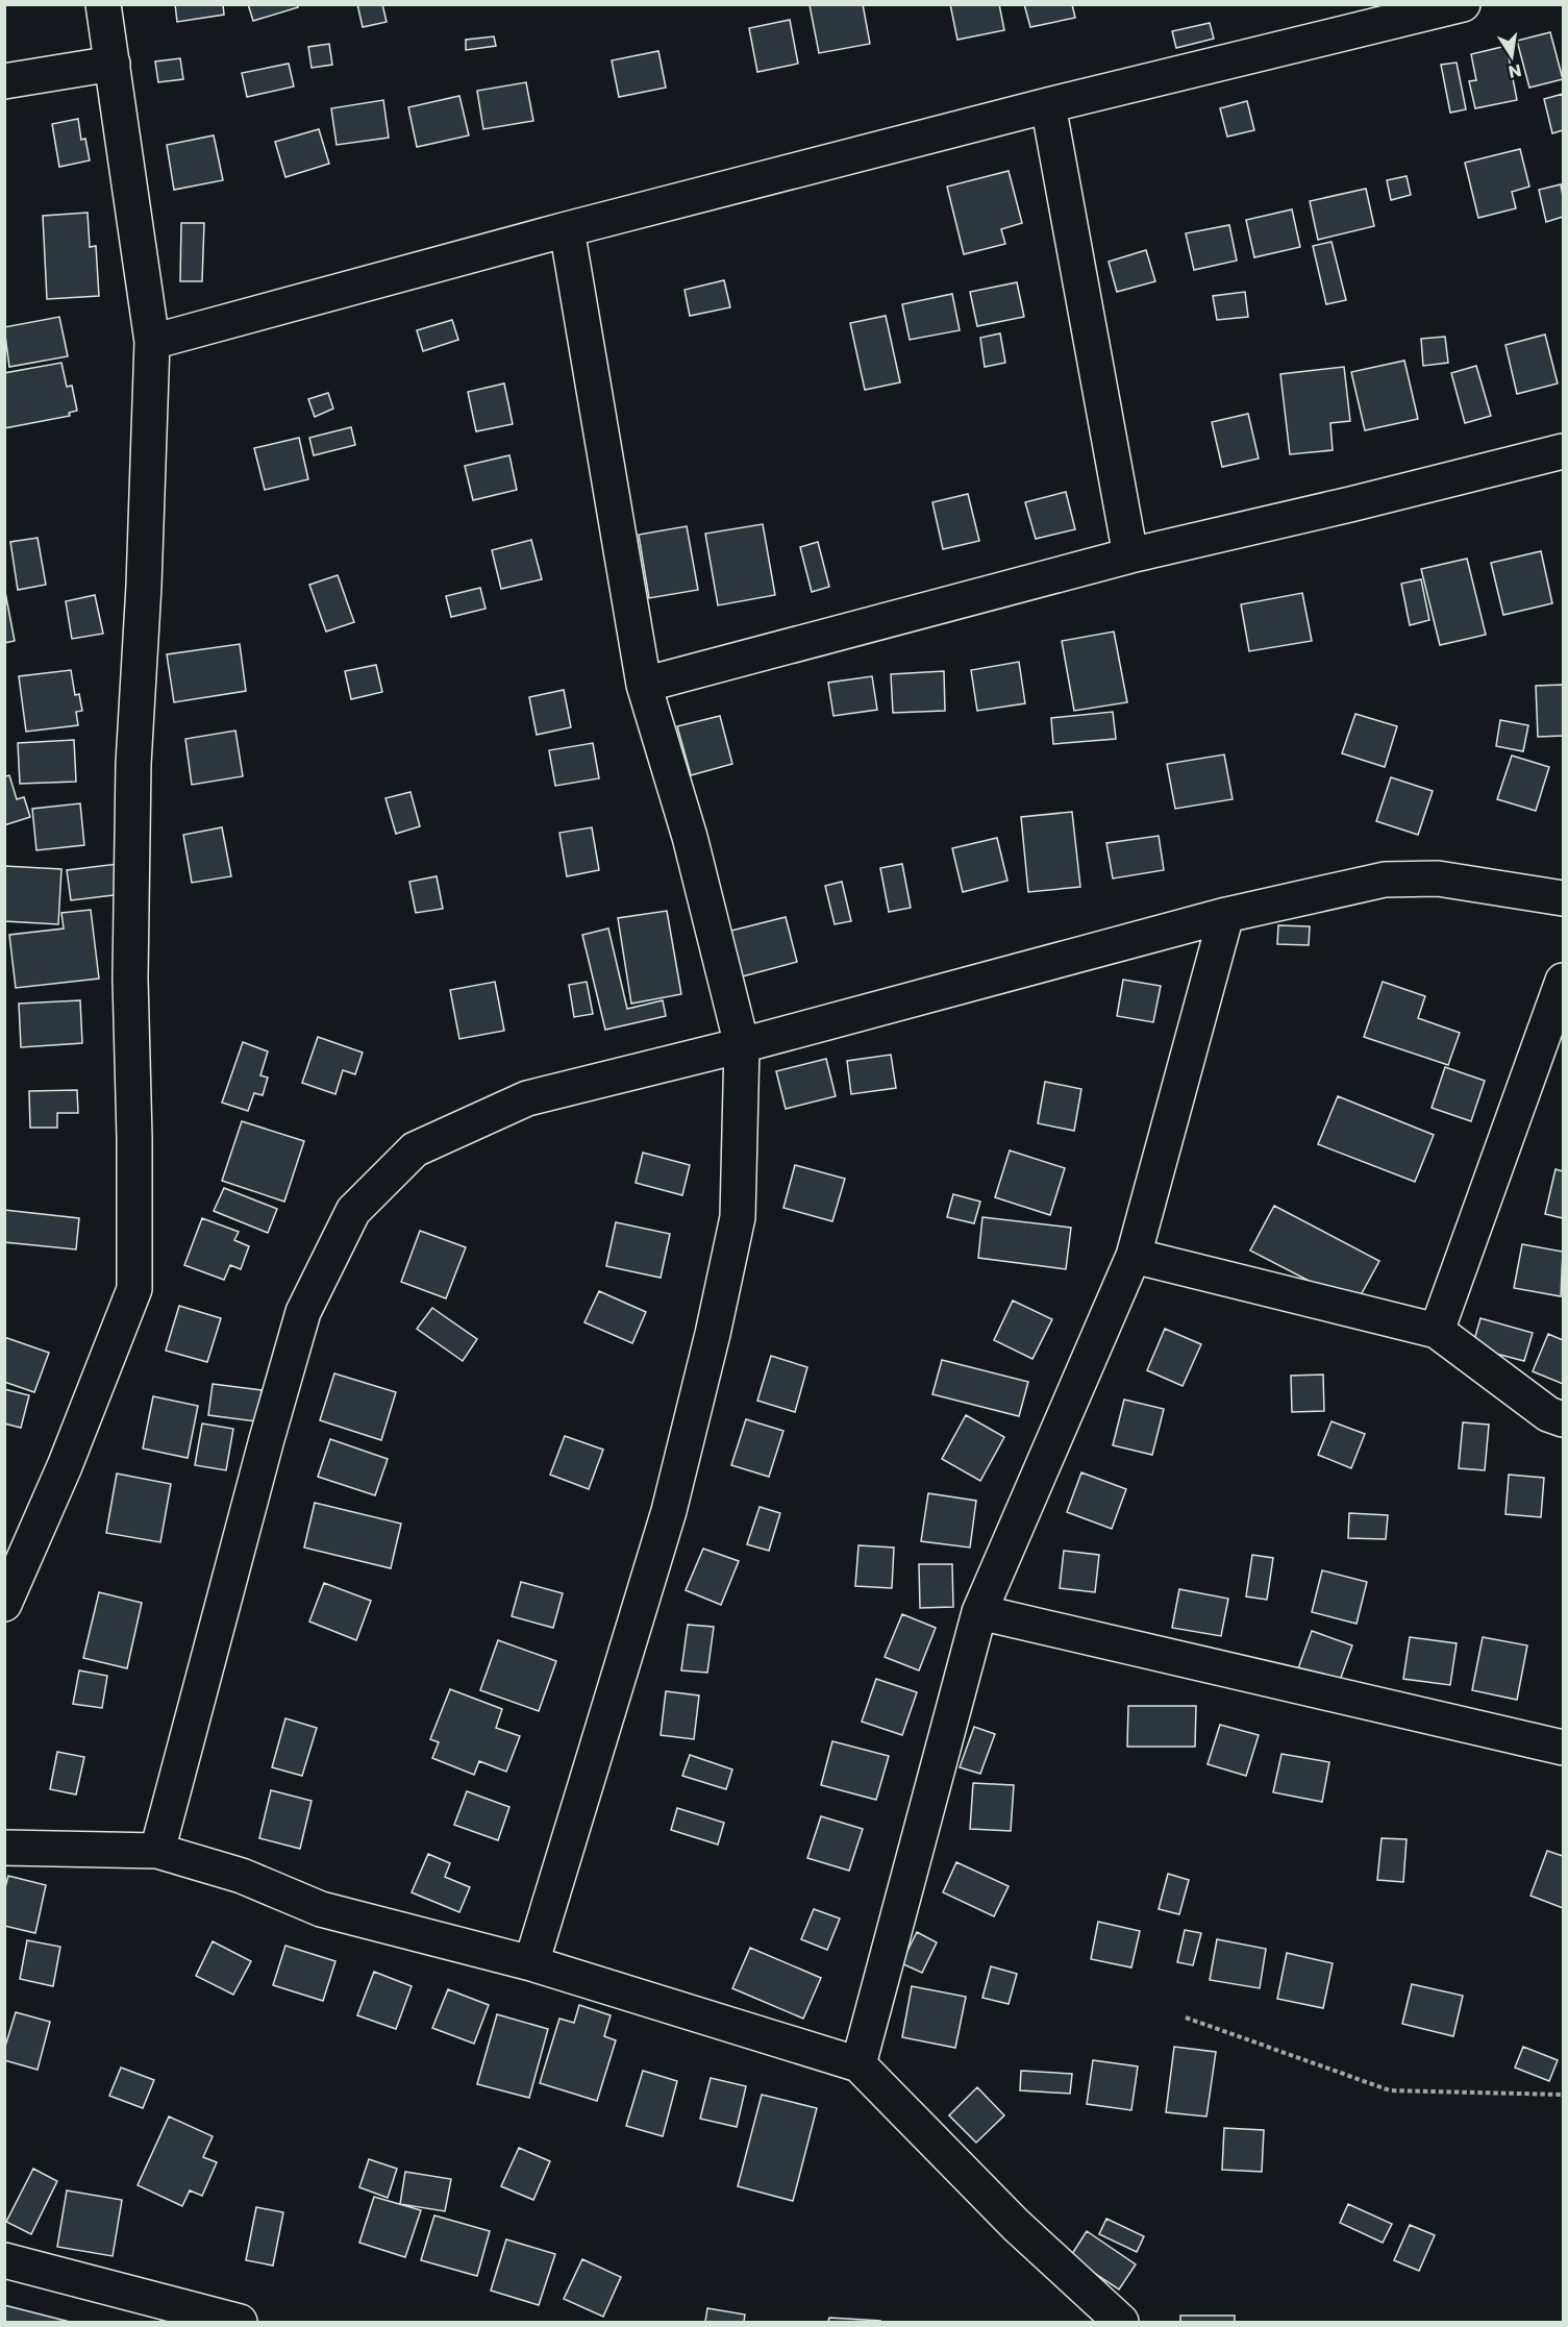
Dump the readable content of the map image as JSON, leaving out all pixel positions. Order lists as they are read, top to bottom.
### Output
{
  "north": "bottom"
}
